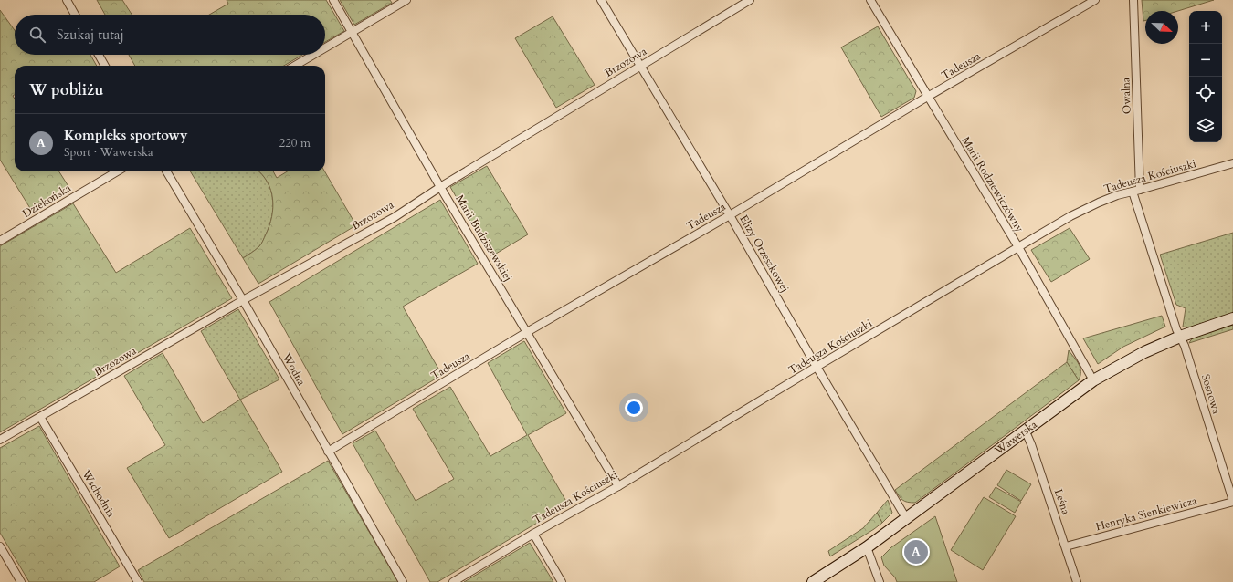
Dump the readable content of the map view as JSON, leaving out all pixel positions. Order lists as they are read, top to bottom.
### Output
{
  "streets": {
    "main road": ["Wawerska"],
    "street": [
      "Brzozowa",
      "Tadeusza",
      "Owalna",
      "Tadeusza Kościuszki",
      "Marii Rodziewiczówny",
      "Dziekońska",
      "Marii Budziszewskiej",
      "Elizy Orzeszkowej",
      "Wodna",
      "Sosnowa",
      "Wschodnia",
      "Leśna",
      "Henryka Sienkiewicza"
    ]
  },
  "crossings": [
    ["Brzozowa", "Marii Budziszewskiej"],
    ["Brzozowa", "Elizy Orzeszkowej"],
    ["Brzozowa", "Wodna"],
    ["Brzozowa", "Wschodnia"],
    ["Tadeusza", "Marii Rodziewiczówny"],
    ["Tadeusza", "Marii Budziszewskiej"],
    ["Tadeusza", "Elizy Orzeszkowej"],
    ["Tadeusza", "Wodna"],
    ["Owalna", "Tadeusza Kościuszki"],
    ["Owalna", "Sosnowa"],
    ["Owalna", "Wawerska"],
    ["Tadeusza Kościuszki", "Marii Rodziewiczówny"],
    ["Tadeusza Kościuszki", "Marii Budziszewskiej"],
    ["Tadeusza Kościuszki", "Elizy Orzeszkowej"],
    ["Marii Rodziewiczówny", "Wawerska"],
    ["Elizy Orzeszkowej", "Wawerska"],
    ["Sosnowa", "Wawerska"],
    ["Sosnowa", "Henryka Sienkiewicza"],
    ["Wawerska", "Leśna"],
    ["Leśna", "Henryka Sienkiewicza"]
  ],
  "north": "bottom right",
  "page": {
    "map_buttons": ["+", "−"],
    "search": "Szukaj tutaj",
    "heading": "W pobliżu",
    "list": [
      {
        "mark": "A",
        "name": "Kompleks sportowy",
        "note": "Sport · Wawerska",
        "value": "220 m"
      }
    ],
    "pins": "A"
  }
}
